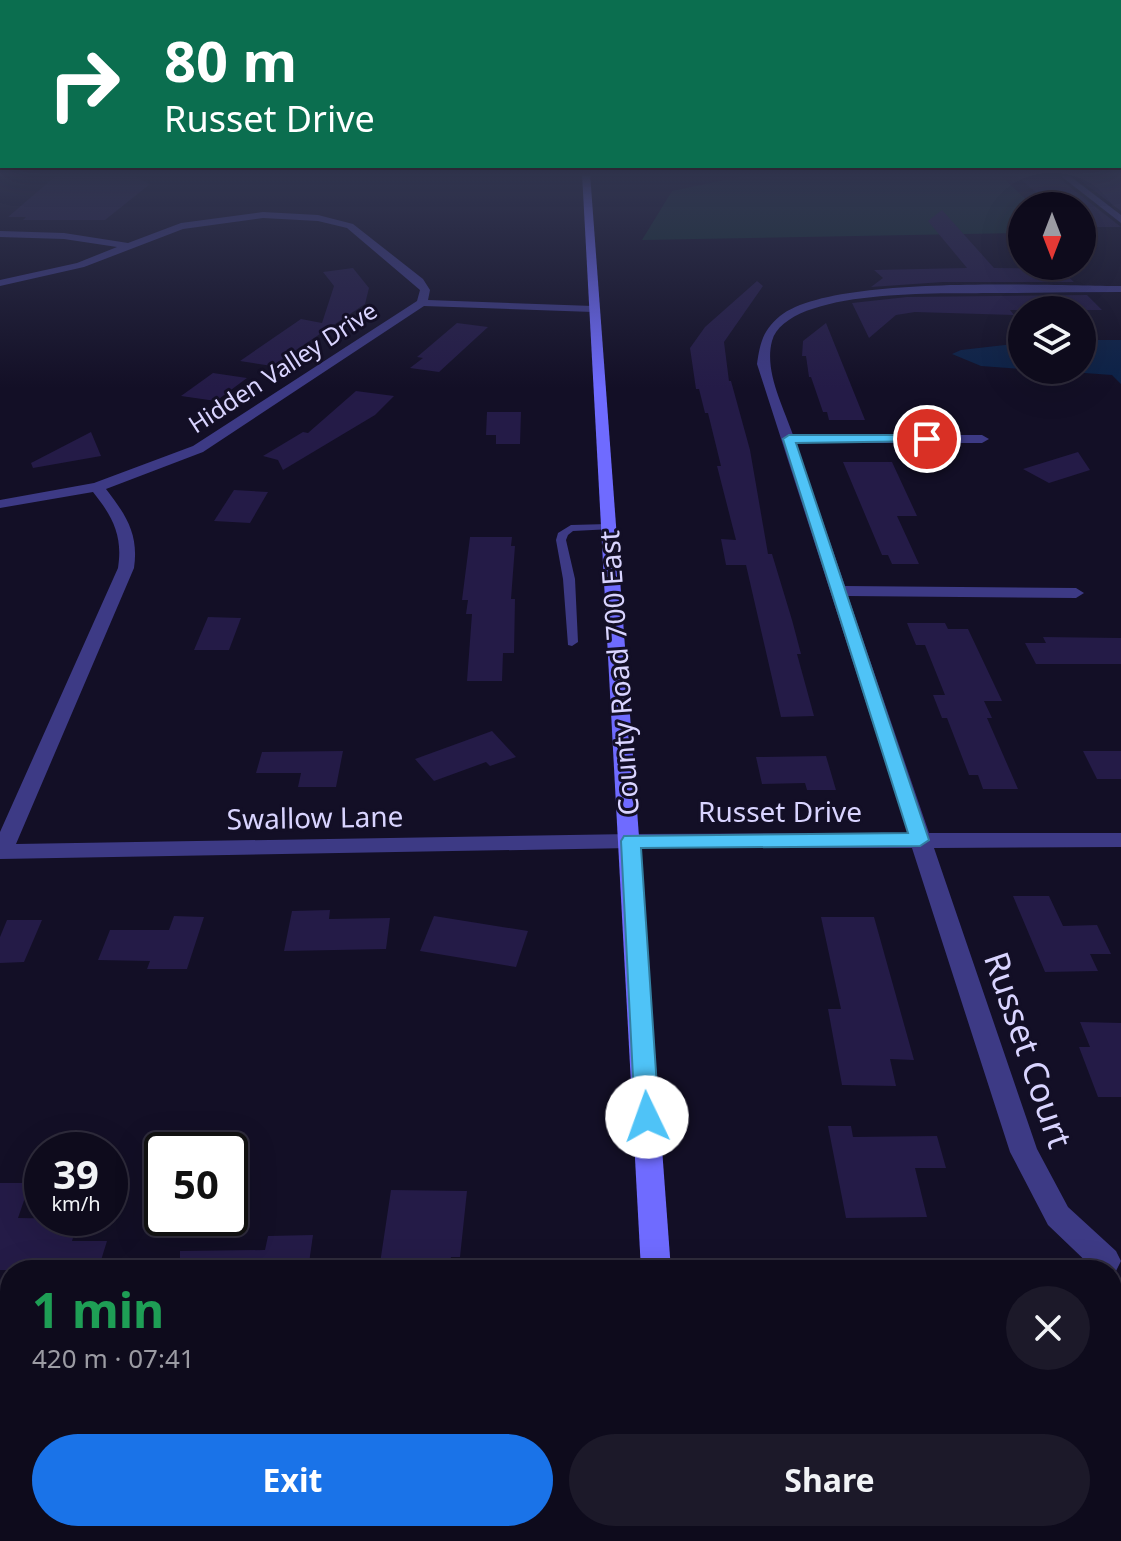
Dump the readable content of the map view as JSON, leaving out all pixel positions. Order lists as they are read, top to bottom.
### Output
{
  "streets": {
    "main road": ["County Road 700 East"],
    "street": [
      "Hidden Valley Drive",
      "Russet Drive",
      "Swallow Lane",
      "Russet Court"
    ]
  },
  "crossings": [
    ["County Road 700 East", "Russet Drive"],
    ["County Road 700 East", "Swallow Lane"],
    ["Russet Drive", "Swallow Lane"],
    ["Russet Drive", "Russet Court"]
  ],
  "north": "bottom",
  "page": {
    "turn": ["80 m", "Russet Drive"],
    "speed": "39 km/h",
    "limit": "50",
    "heading": ["1 min", "420 m · 07:41"],
    "buttons": ["Exit", "Share"]
  }
}
